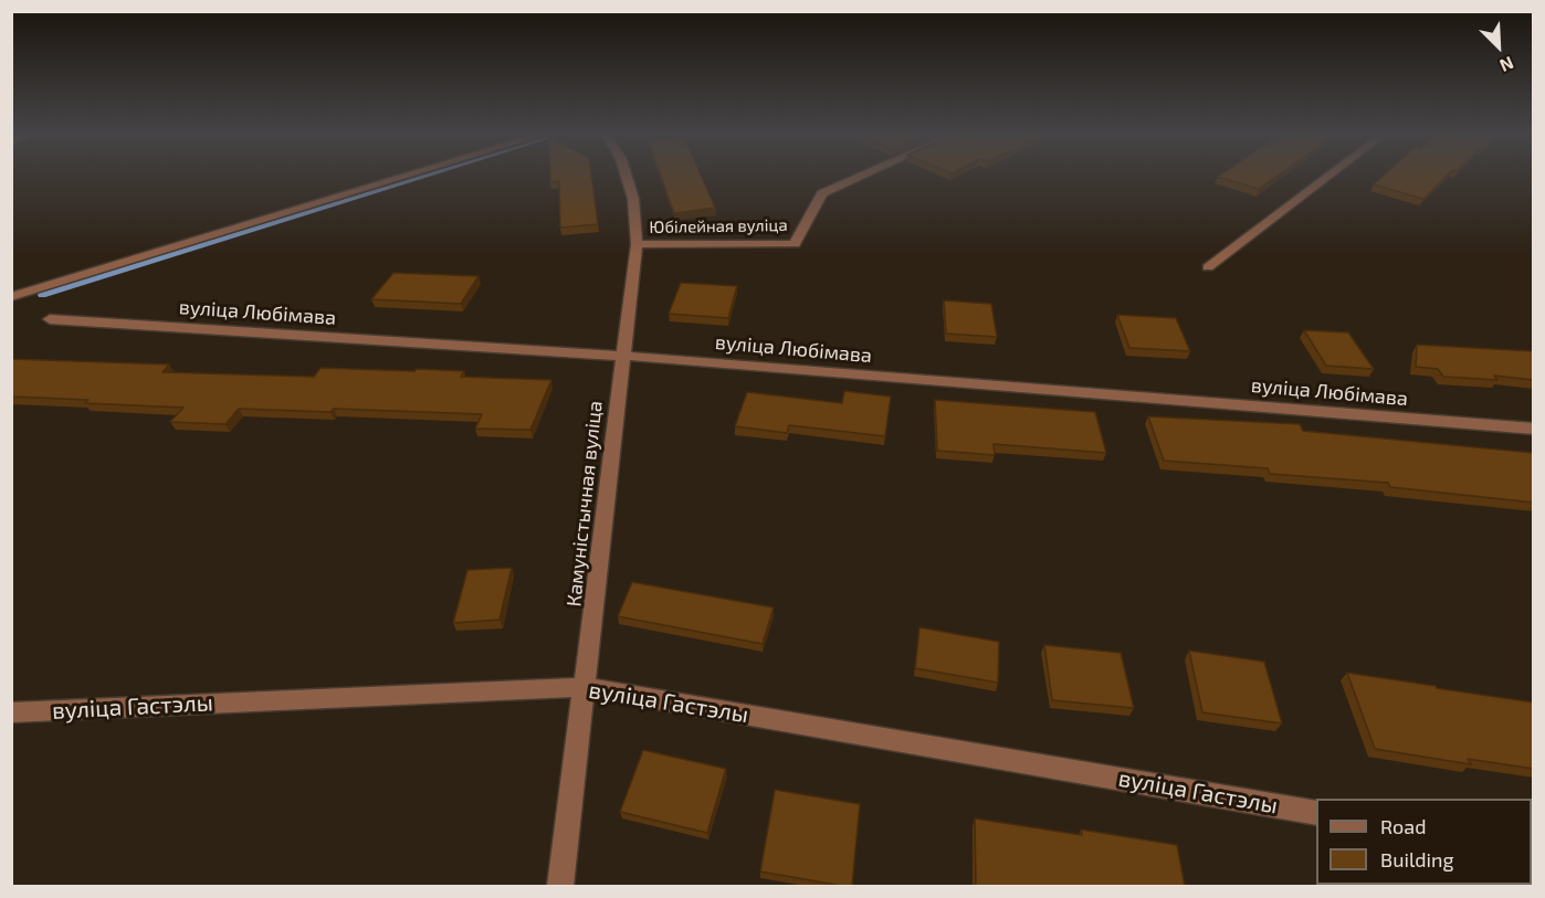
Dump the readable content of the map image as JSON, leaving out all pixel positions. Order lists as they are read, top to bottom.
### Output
{
  "streets": {
    "street": [
      "Юбілейная вуліца",
      "вуліца Любімава",
      "Камуністычная вуліца",
      "вуліца Гастэлы"
    ]
  },
  "crossings": [
    ["Юбілейная вуліца", "Камуністычная вуліца"],
    ["вуліца Любімава", "Камуністычная вуліца"],
    ["Камуністычная вуліца", "вуліца Гастэлы"]
  ],
  "legend": ["Road", "Building"],
  "north": "bottom right"
}
